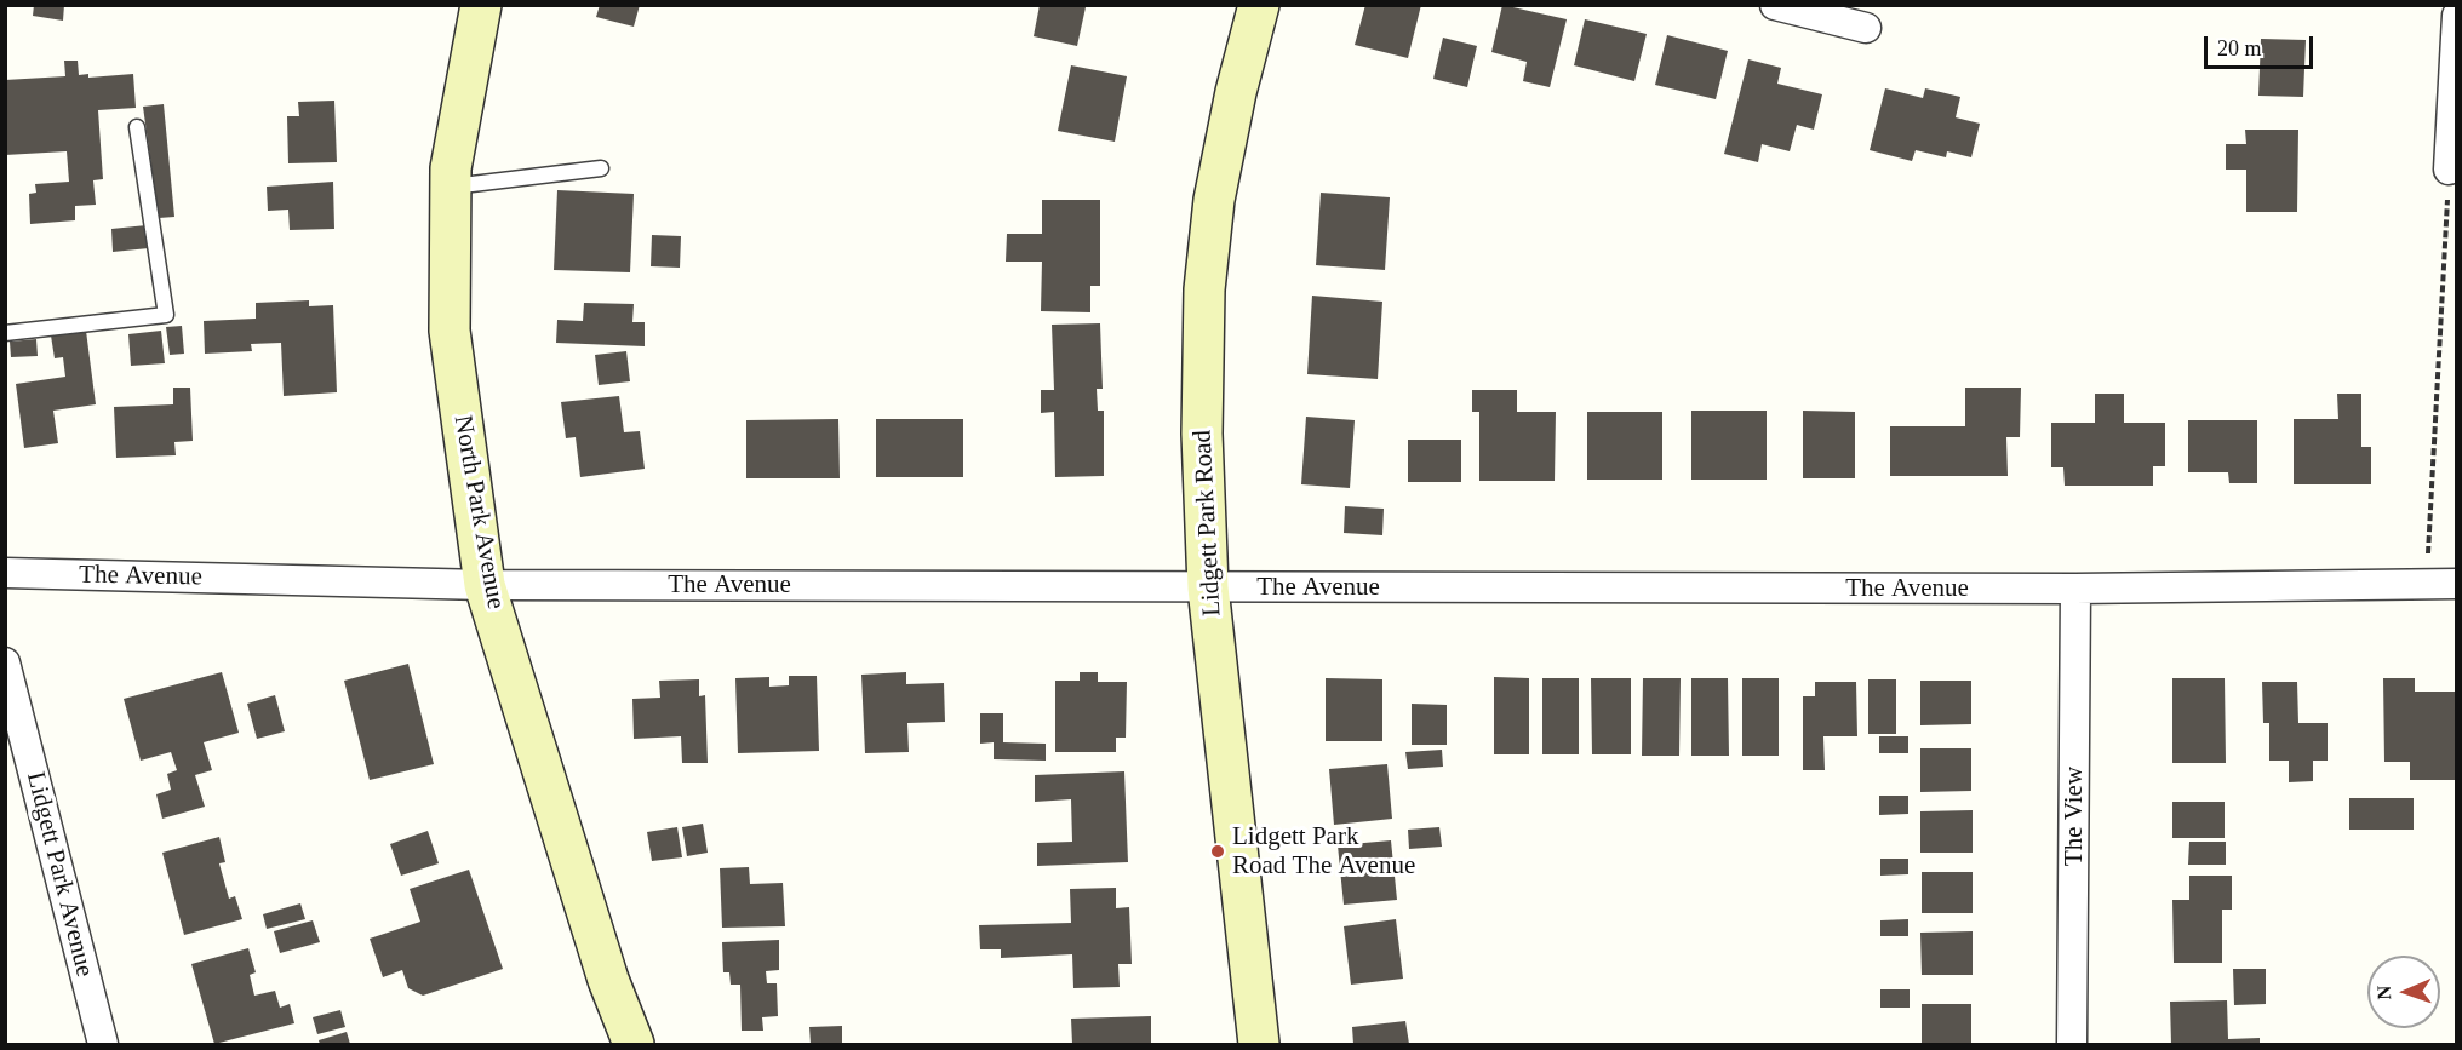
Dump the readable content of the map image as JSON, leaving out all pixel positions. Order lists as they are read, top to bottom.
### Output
{
  "streets": {
    "street": [
      "North Park Avenue",
      "Lidgett Park Road",
      "The Avenue",
      "The View",
      "Lidgett Park Avenue"
    ]
  },
  "crossings": [
    ["North Park Avenue", "The Avenue"],
    ["Lidgett Park Road", "The Avenue"],
    ["The Avenue", "The View"]
  ],
  "places": ["Lidgett Park Road The Avenue"],
  "scale_bar": "20 m",
  "north": "left"
}
